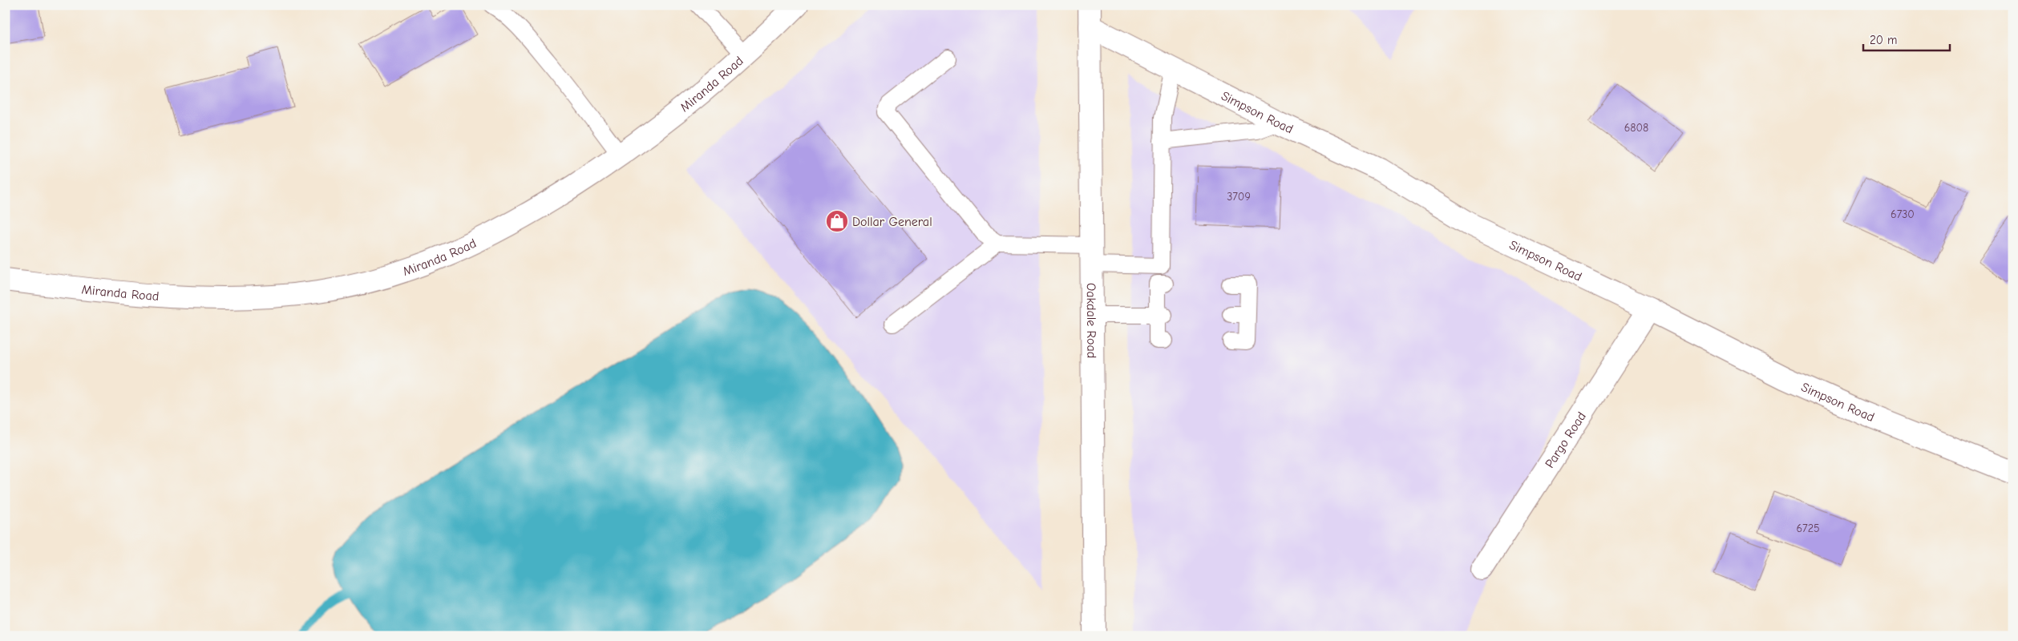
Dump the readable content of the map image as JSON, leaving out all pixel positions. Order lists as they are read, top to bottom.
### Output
{
  "streets": {
    "street": [
      "Miranda Road",
      "Simpson Road",
      "Oakdale Road",
      "Pargo Road"
    ]
  },
  "crossings": [
    ["Simpson Road", "Oakdale Road"],
    ["Simpson Road", "Pargo Road"]
  ],
  "places": {
    "shop": ["Dollar General"]
  },
  "house_numbers": [
    "6808",
    "3709",
    "6730",
    "6725"
  ],
  "scale_bar": "20 m"
}
